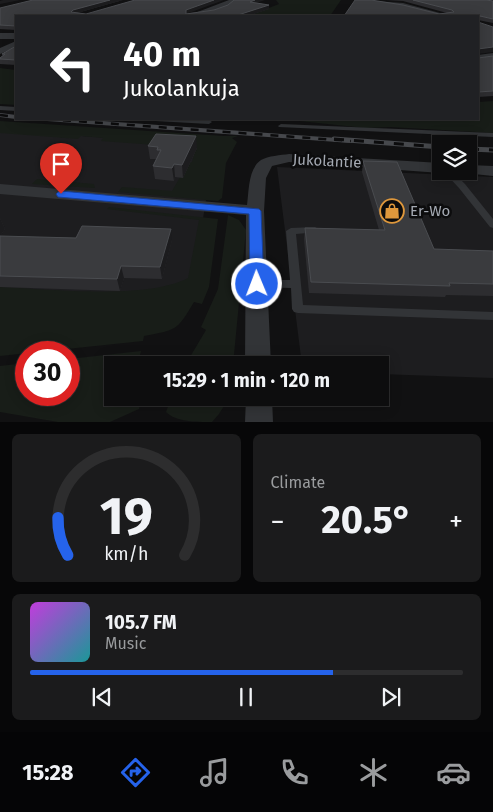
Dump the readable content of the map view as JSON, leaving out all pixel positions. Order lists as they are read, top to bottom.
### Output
{
  "streets": {
    "street": ["Jukolantie"]
  },
  "places": {
    "shop": ["Er-Wo"]
  },
  "page": {
    "turn": ["40 m", "Jukolankuja"],
    "limit": "30",
    "trip": "15:29 · 1 min · 120 m",
    "tile": "Climate",
    "heat": ["−", "20.5°", "+"],
    "song": ["105.7 FM", "Music"],
    "tabs": "15:28",
    "gauge": ["19", "km/h"]
  }
}
